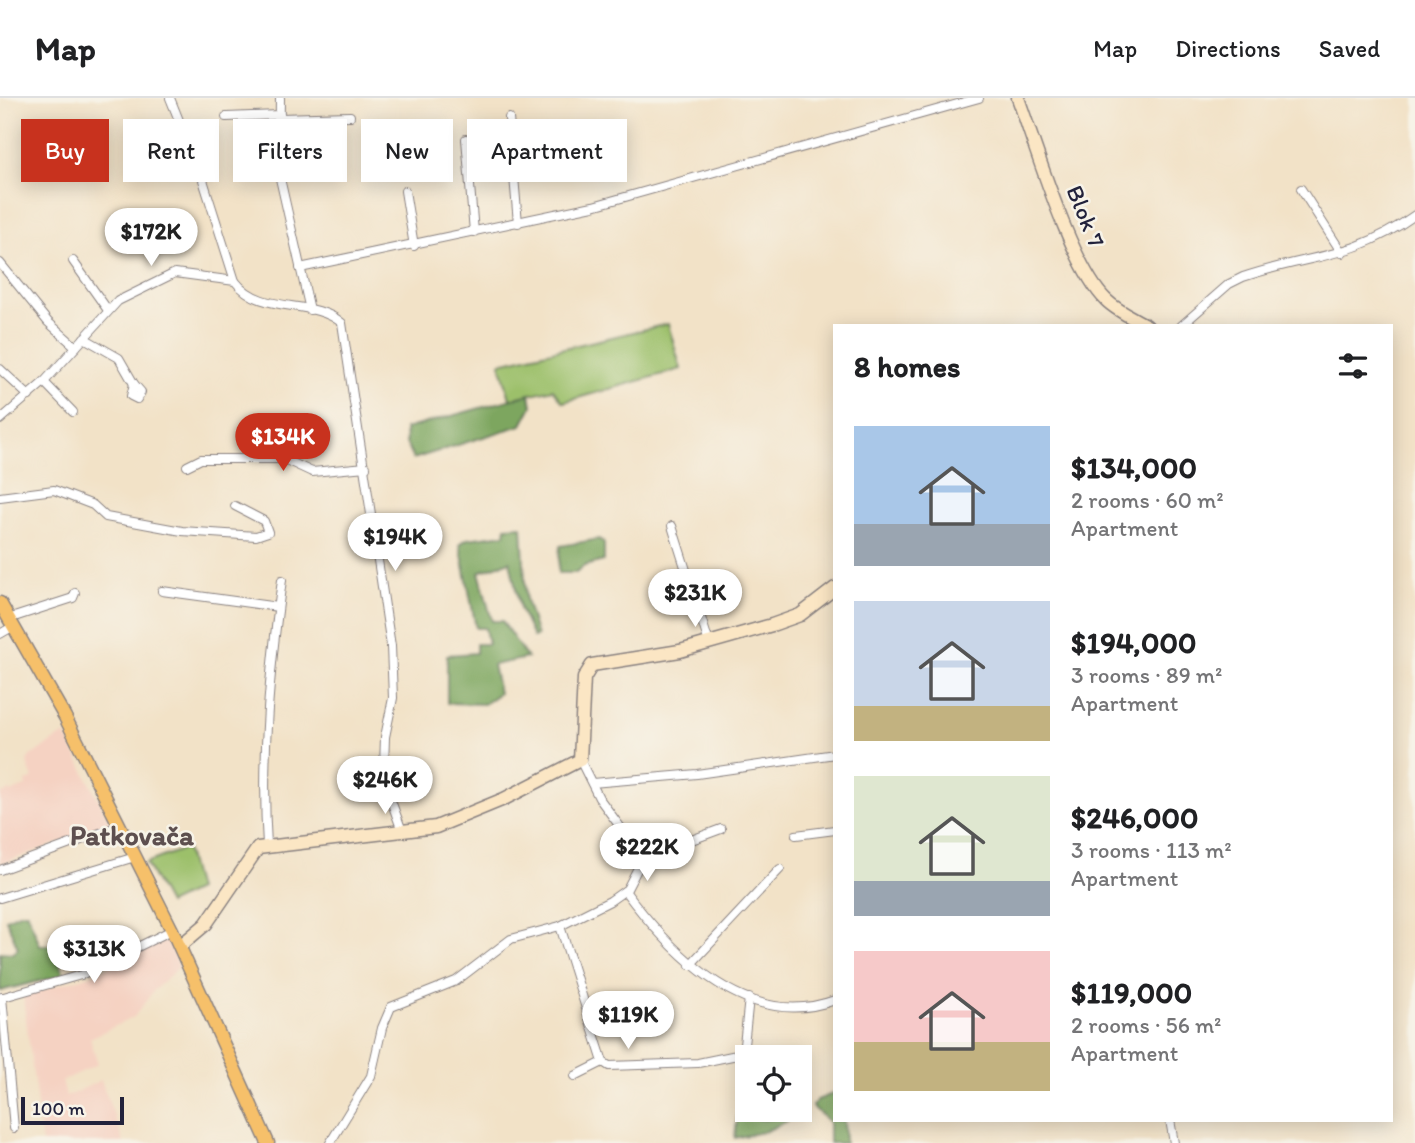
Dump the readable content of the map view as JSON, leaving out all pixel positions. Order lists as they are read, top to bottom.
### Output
{
  "streets": {
    "street": ["Blok 7"]
  },
  "districts": ["Patkovača"],
  "scale_bar": "100 m",
  "page": {
    "header": "Map",
    "nav": ["Map", "Directions", "Saved"],
    "chip": [
      "Buy",
      "Rent",
      "Filters",
      "New",
      "Apartment"
    ],
    "price": [
      "$172K",
      "$134K",
      "$194K",
      "$231K",
      "$246K",
      "$222K",
      "$313K",
      "$119K"
    ],
    "heading": "8 homes",
    "list": [
      {
        "name": "$134,000",
        "note": "2 rooms · 60 m² · Apartment"
      },
      {
        "name": "$194,000",
        "note": "3 rooms · 89 m² · Apartment"
      },
      {
        "name": "$246,000",
        "note": "3 rooms · 113 m² · Apartment"
      },
      {
        "name": "$119,000",
        "note": "2 rooms · 56 m² · Apartment"
      }
    ],
    "scale": "100 m"
  }
}
